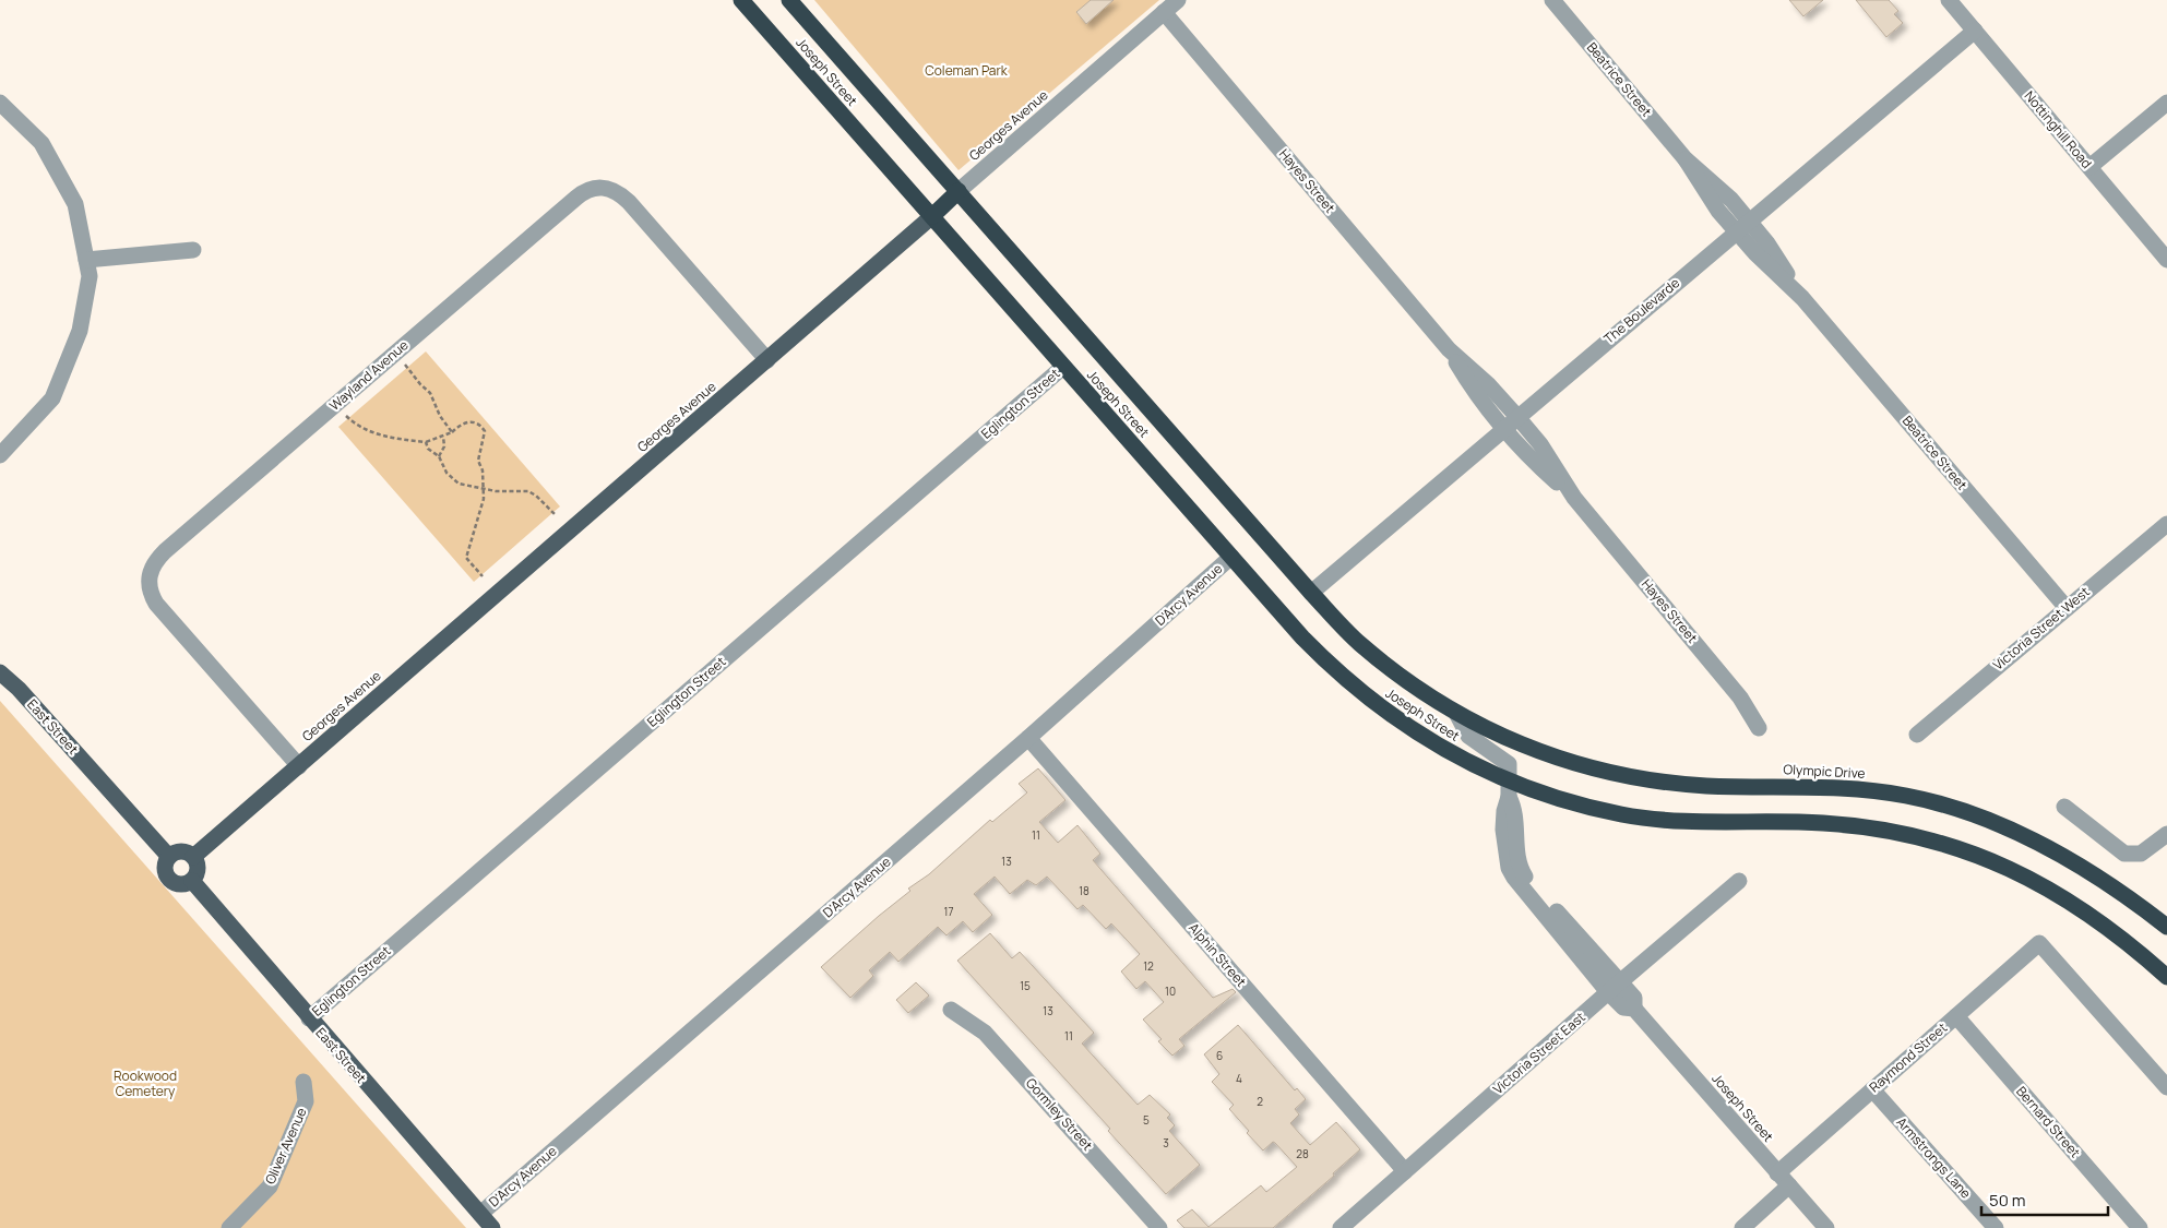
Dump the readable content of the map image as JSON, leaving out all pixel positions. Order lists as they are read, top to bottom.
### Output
{
  "streets": {
    "highway": ["Joseph Street", "Georges Avenue", "Olympic Drive"],
    "main road": ["East Street"],
    "street": [
      "Beatrice Street",
      "Nottinghill Road",
      "Hayes Street",
      "The Boulevarde",
      "Wayland Avenue",
      "Eglington Street",
      "D'Arcy Avenue",
      "Victoria Street West",
      "Alphin Street",
      "Victoria Street East",
      "Raymond Street",
      "Gormley Street",
      "Bernard Street",
      "Oliver Avenue",
      "Armstrongs Lane"
    ]
  },
  "crossings": [
    ["Joseph Street", "Georges Avenue"],
    ["Joseph Street", "The Boulevarde"],
    ["Joseph Street", "Eglington Street"],
    ["Joseph Street", "D'Arcy Avenue"],
    ["Joseph Street", "Olympic Drive"],
    ["Joseph Street", "Victoria Street East"],
    ["Joseph Street", "Raymond Street"],
    ["Beatrice Street", "The Boulevarde"],
    ["Beatrice Street", "Victoria Street West"],
    ["Georges Avenue", "Hayes Street"],
    ["Georges Avenue", "Wayland Avenue"],
    ["Georges Avenue", "East Street"],
    ["Nottinghill Road", "The Boulevarde"],
    ["Hayes Street", "The Boulevarde"],
    ["Eglington Street", "East Street"],
    ["D'Arcy Avenue", "East Street"],
    ["D'Arcy Avenue", "Alphin Street"],
    ["Alphin Street", "Victoria Street East"],
    ["Raymond Street", "Bernard Street"],
    ["Raymond Street", "Armstrongs Lane"]
  ],
  "parks": ["Coleman Park", "Rookwood Cemetery"],
  "house_numbers": [
    "11",
    "13",
    "18",
    "17",
    "12",
    "15",
    "10",
    "13",
    "11",
    "6",
    "4",
    "2",
    "5",
    "3",
    "28"
  ],
  "scale_bar": "50 m"
}
